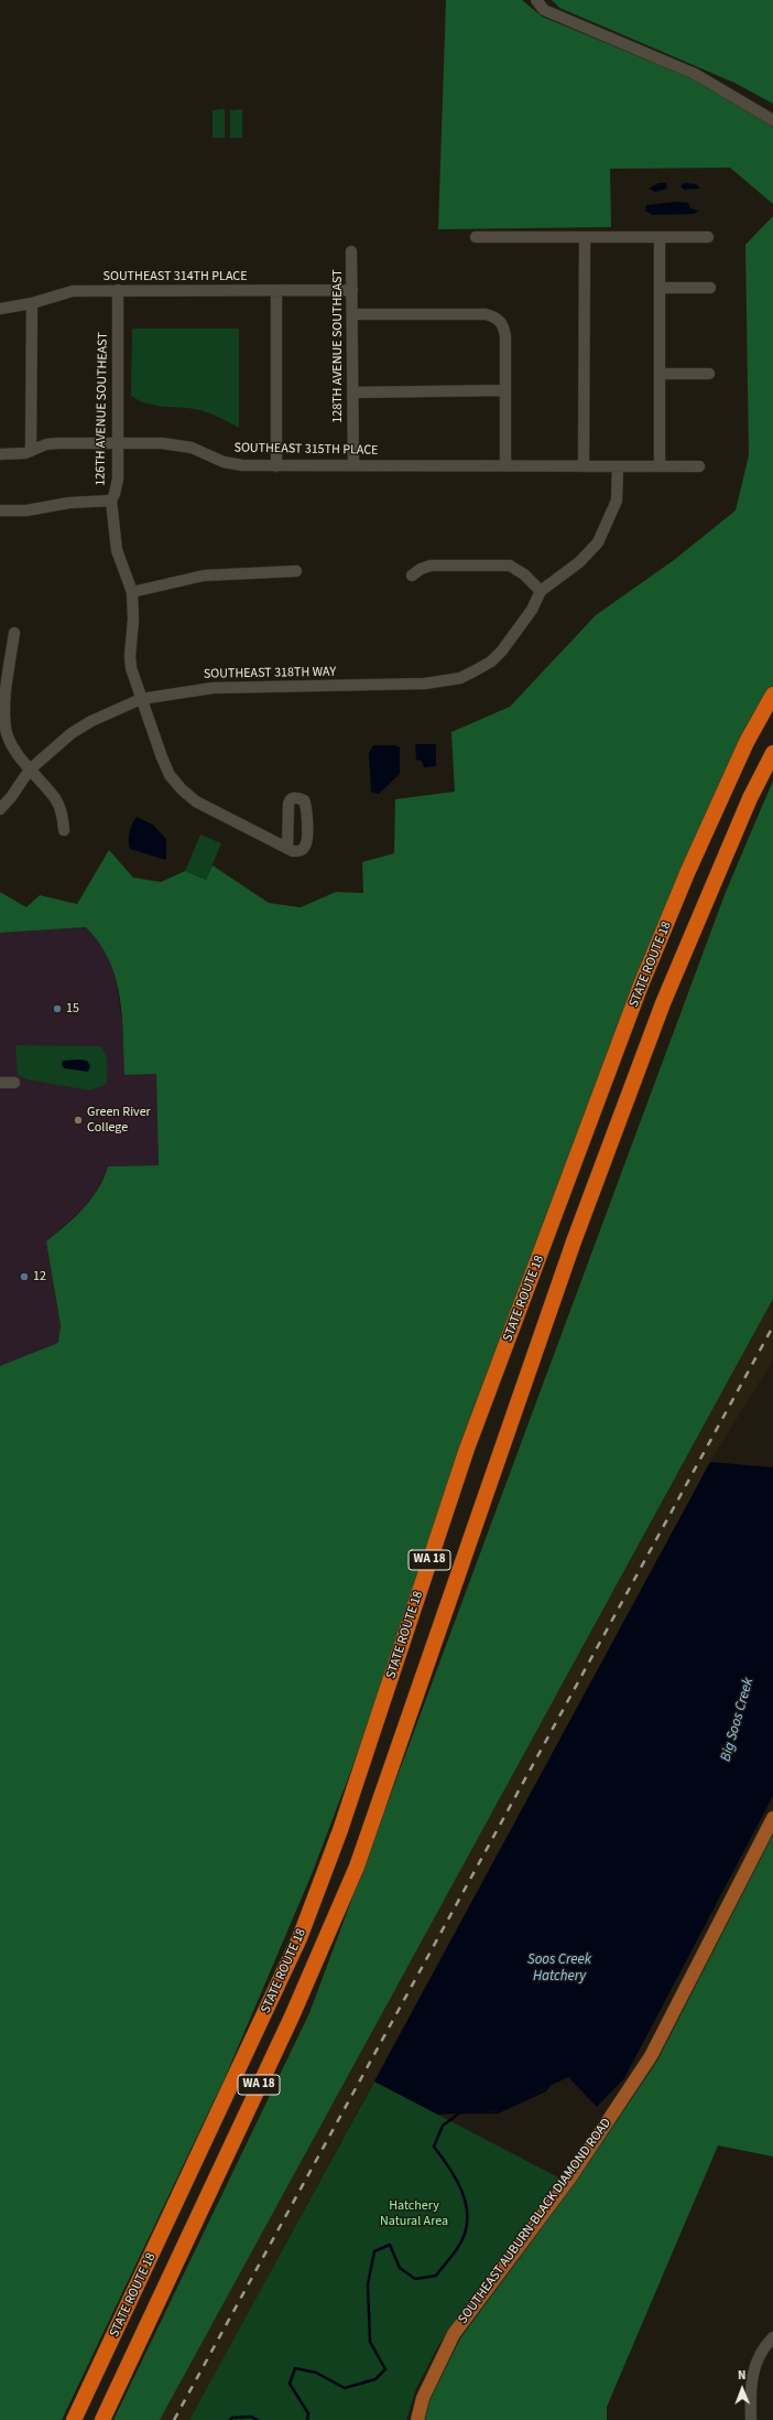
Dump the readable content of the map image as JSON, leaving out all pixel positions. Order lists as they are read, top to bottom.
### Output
{
  "streets": {
    "highway": ["STATE ROUTE 18", "WA 18"],
    "main road": ["SOUTHEAST AUBURN-BLACK DIAMOND ROAD"],
    "street": [
      "SOUTHEAST 314TH PLACE",
      "128TH AVENUE SOUTHEAST",
      "126TH AVENUE SOUTHEAST",
      "SOUTHEAST 315TH PLACE",
      "SOUTHEAST 318TH WAY"
    ]
  },
  "crossings": [
    ["SOUTHEAST 314TH PLACE", "128TH AVENUE SOUTHEAST"],
    ["SOUTHEAST 314TH PLACE", "126TH AVENUE SOUTHEAST"],
    ["128TH AVENUE SOUTHEAST", "SOUTHEAST 315TH PLACE"],
    ["126TH AVENUE SOUTHEAST", "SOUTHEAST 315TH PLACE"],
    ["126TH AVENUE SOUTHEAST", "SOUTHEAST 318TH WAY"]
  ],
  "water": ["Big Soos Creek", "Soos Creek Hatchery"],
  "parks": ["Hatchery Natural Area"],
  "places": ["15", "Green River College", "12"],
  "north": "top"
}
